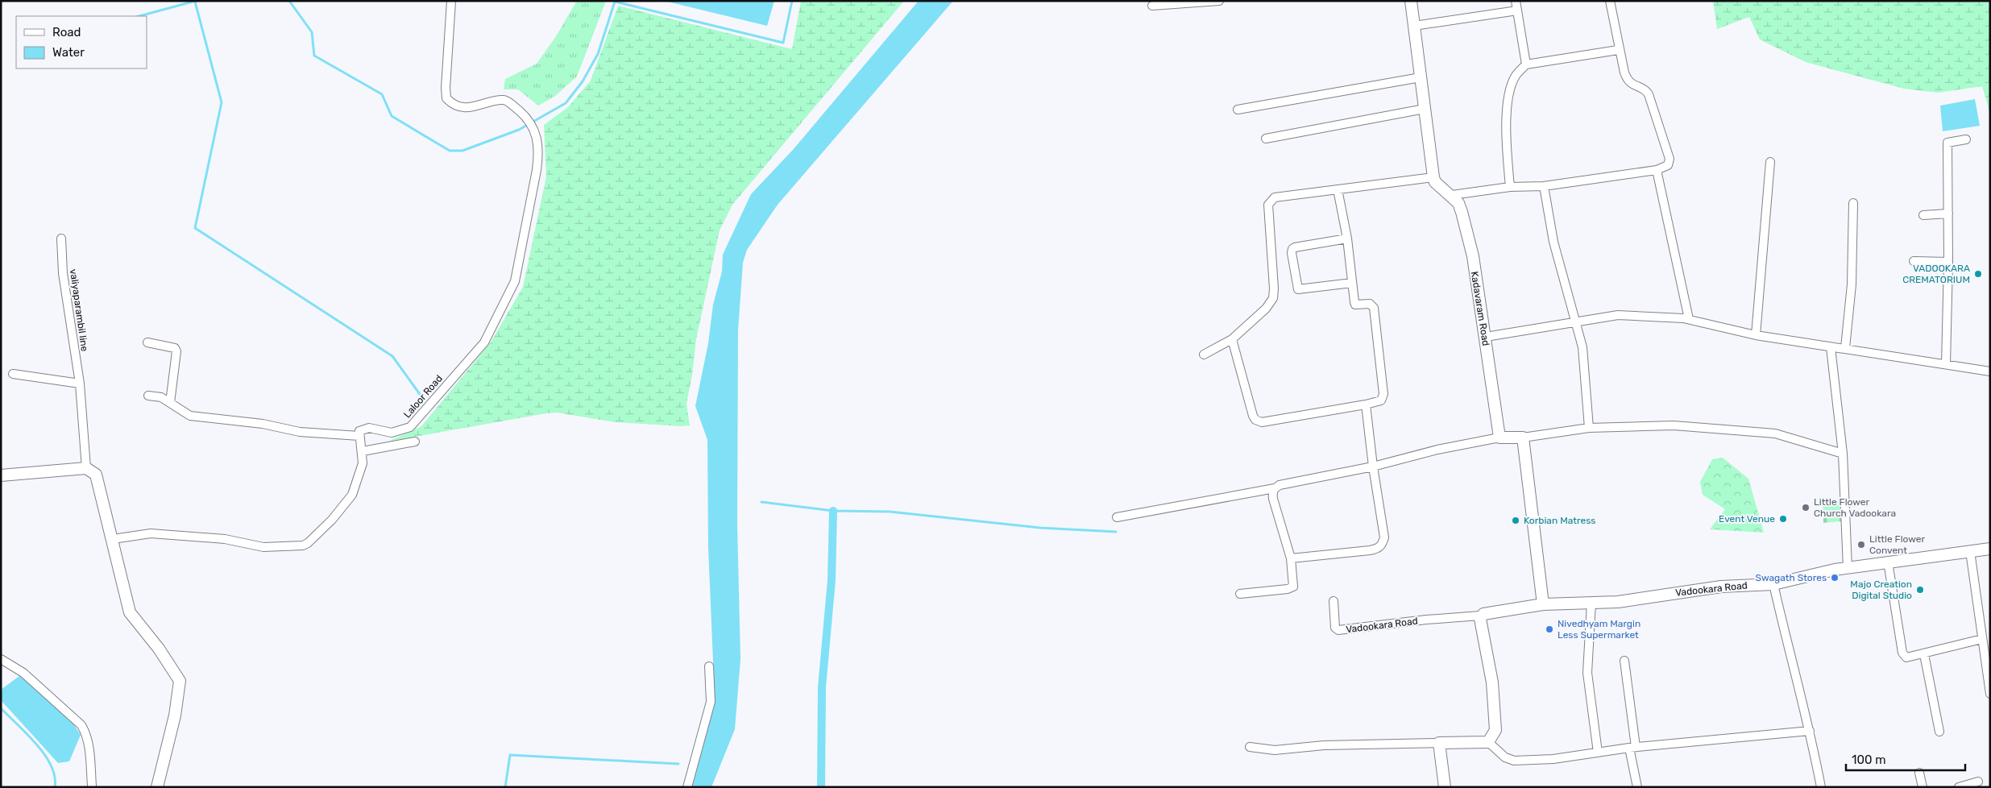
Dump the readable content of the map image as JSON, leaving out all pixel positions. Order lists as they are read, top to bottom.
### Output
{
  "streets": {
    "main road": ["Kadavaram Road", "Vadookara Road"],
    "street": ["valiyaparambil line", "Laloor Road"]
  },
  "places": [
    "VADOOKARA CREMATORIUM",
    "Little Flower Church Vadookara",
    "Event Venue",
    "Korbian Matress",
    "Little Flower Convent",
    "Swagath Stores",
    "Majo Creation Digital Studio",
    "Nivedhyam Margin Less Supermarket"
  ],
  "legend": ["Road", "Water"],
  "scale_bar": "100 m"
}
